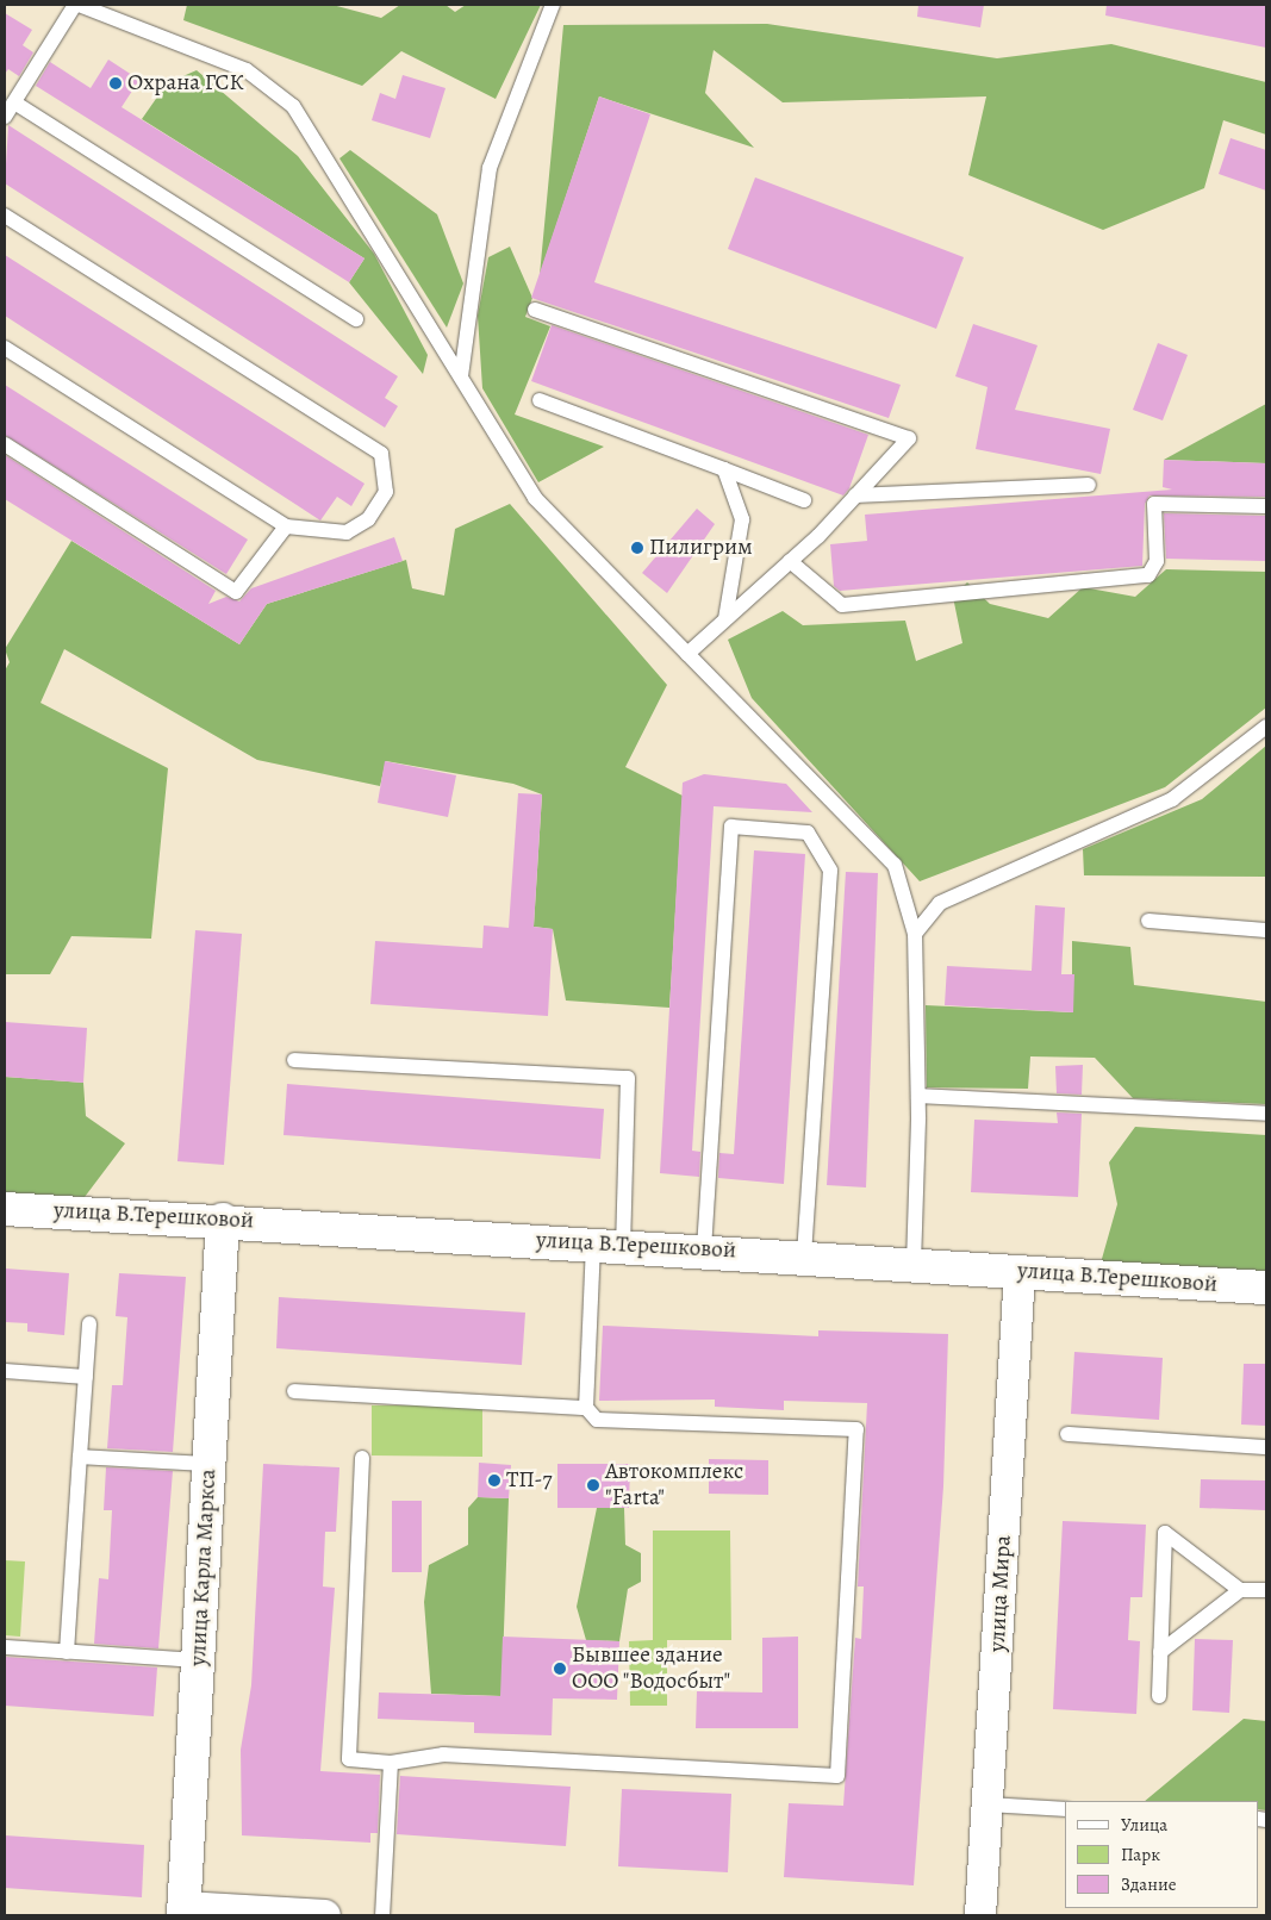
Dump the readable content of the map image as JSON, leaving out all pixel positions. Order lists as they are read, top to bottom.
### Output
{
  "streets": {
    "main road": ["улица В.Терешковой", "улица Карла Маркса"],
    "street": ["улица Мира"]
  },
  "crossings": [
    ["улица В.Терешковой", "улица Карла Маркса"],
    ["улица В.Терешковой", "улица Мира"]
  ],
  "places": [
    "Охрана ГСК",
    "Пилигрим",
    "ТП-7",
    "Автокомплекс \"Farta\"",
    "Бывшее здание ООО \"Водосбыт\""
  ],
  "legend": ["Улица", "Парк", "Здание"]
}
